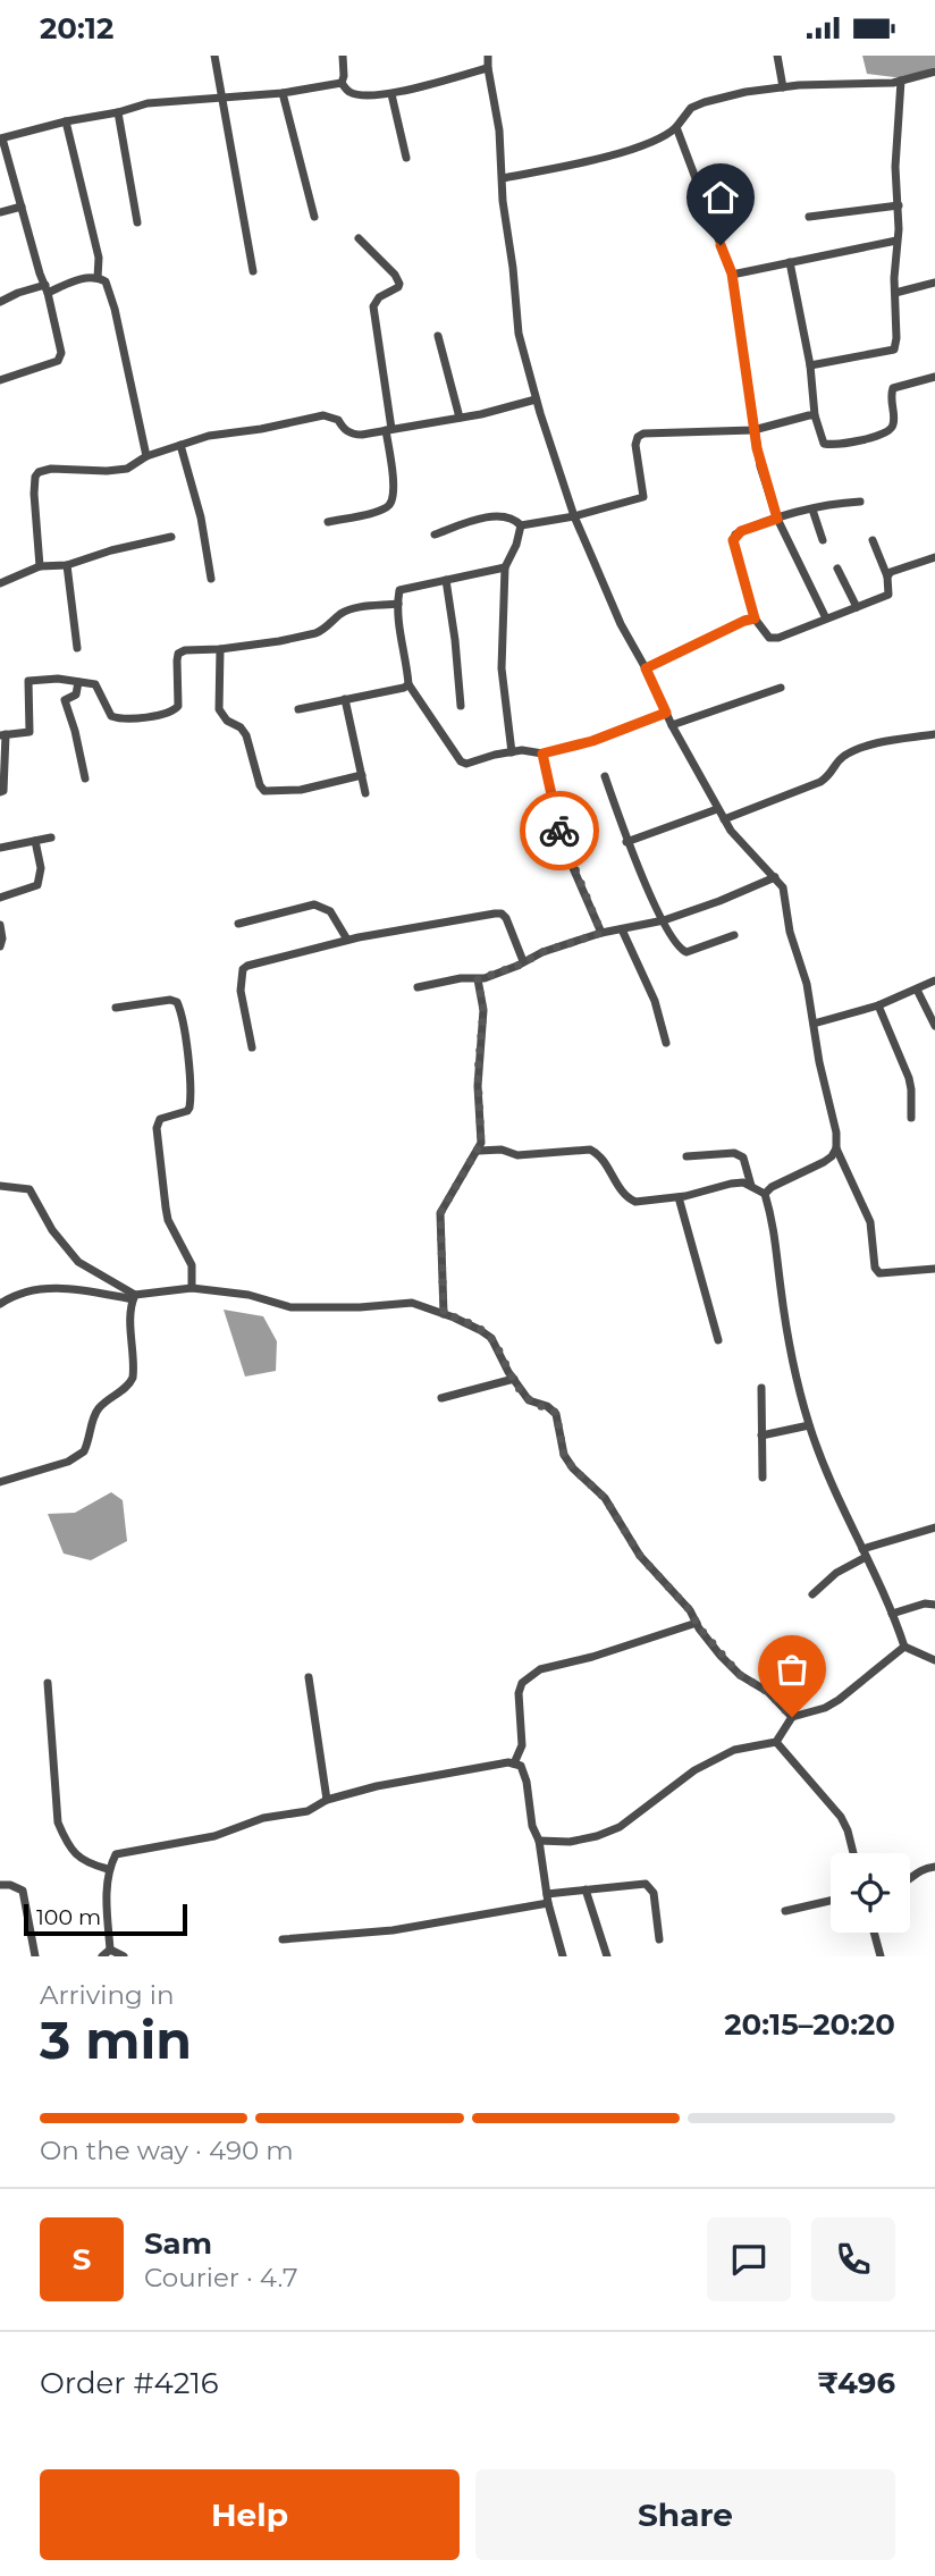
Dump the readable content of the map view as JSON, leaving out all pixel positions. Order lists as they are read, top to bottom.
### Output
{
  "scale_bar": "100 m",
  "page": {
    "status": "20:12",
    "scale": "100 m",
    "heading": ["3 min", "Arriving in", "20:15–20:20"],
    "panel": [
      "Sam",
      "Courier · 4.7",
      "Order #4216",
      "₹496"
    ],
    "bar": "On the way · 490 m",
    "round": "S",
    "buttons": ["Help", "Share"]
  }
}
